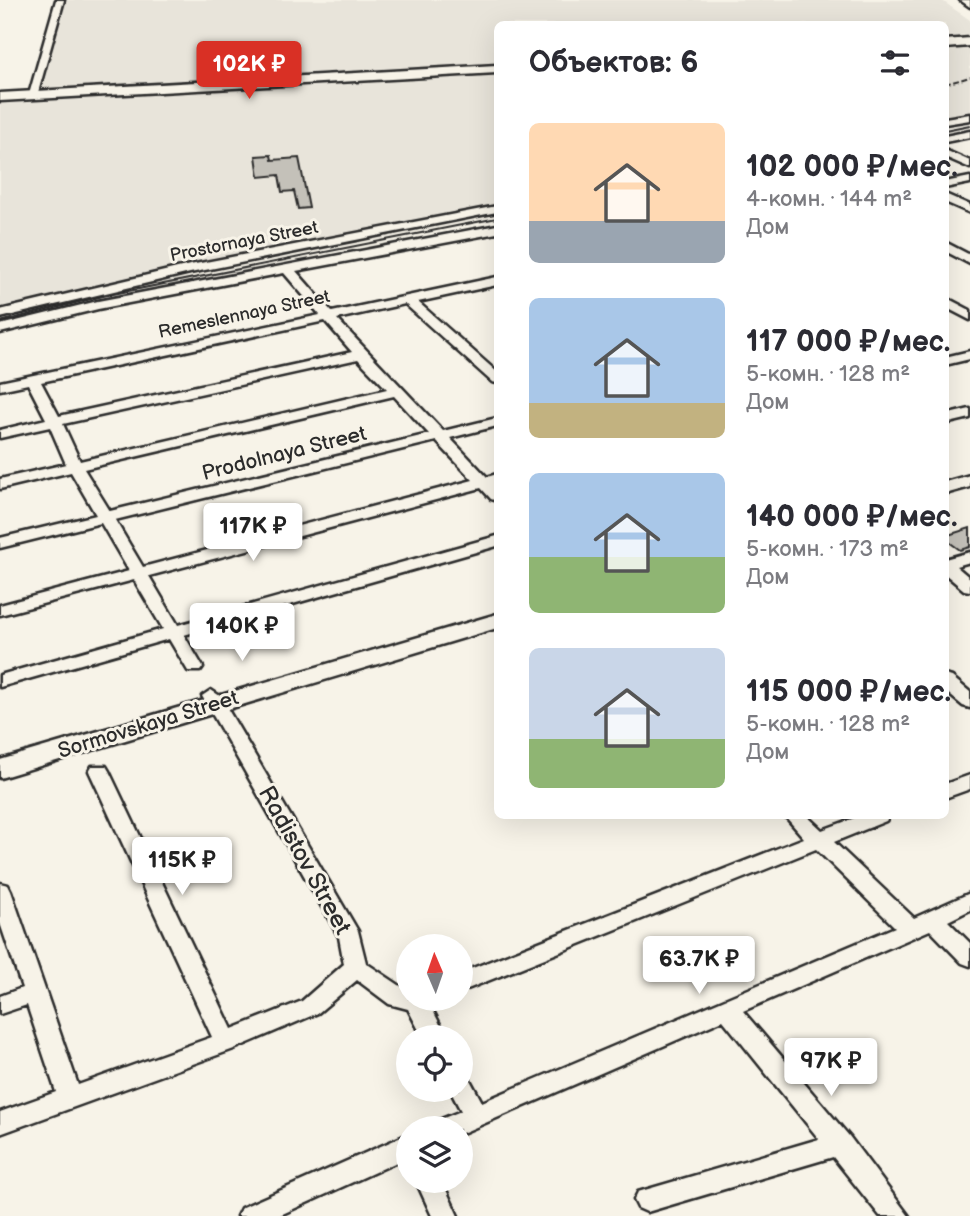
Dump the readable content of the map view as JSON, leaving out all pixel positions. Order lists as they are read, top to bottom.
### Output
{
  "streets": {
    "main road": ["Sormovskaya Street"],
    "street": [
      "Prostornaya Street",
      "Remeslennaya Street",
      "Prodolnaya Street",
      "Radistov Street"
    ]
  },
  "crossings": [
    ["Sormovskaya Street", "Radistov Street"]
  ],
  "north": "top",
  "page": {
    "heading": "Объектов: 6",
    "price": [
      "102K ₽",
      "117K ₽",
      "140K ₽",
      "115K ₽",
      "63.7K ₽",
      "97K ₽"
    ],
    "list": [
      {
        "name": "102 000 ₽/мес.",
        "note": "4-комн. · 144 m² · Дом"
      },
      {
        "name": "117 000 ₽/мес.",
        "note": "5-комн. · 128 m² · Дом"
      },
      {
        "name": "140 000 ₽/мес.",
        "note": "5-комн. · 173 m² · Дом"
      },
      {
        "name": "115 000 ₽/мес.",
        "note": "5-комн. · 128 m² · Дом"
      }
    ]
  }
}
